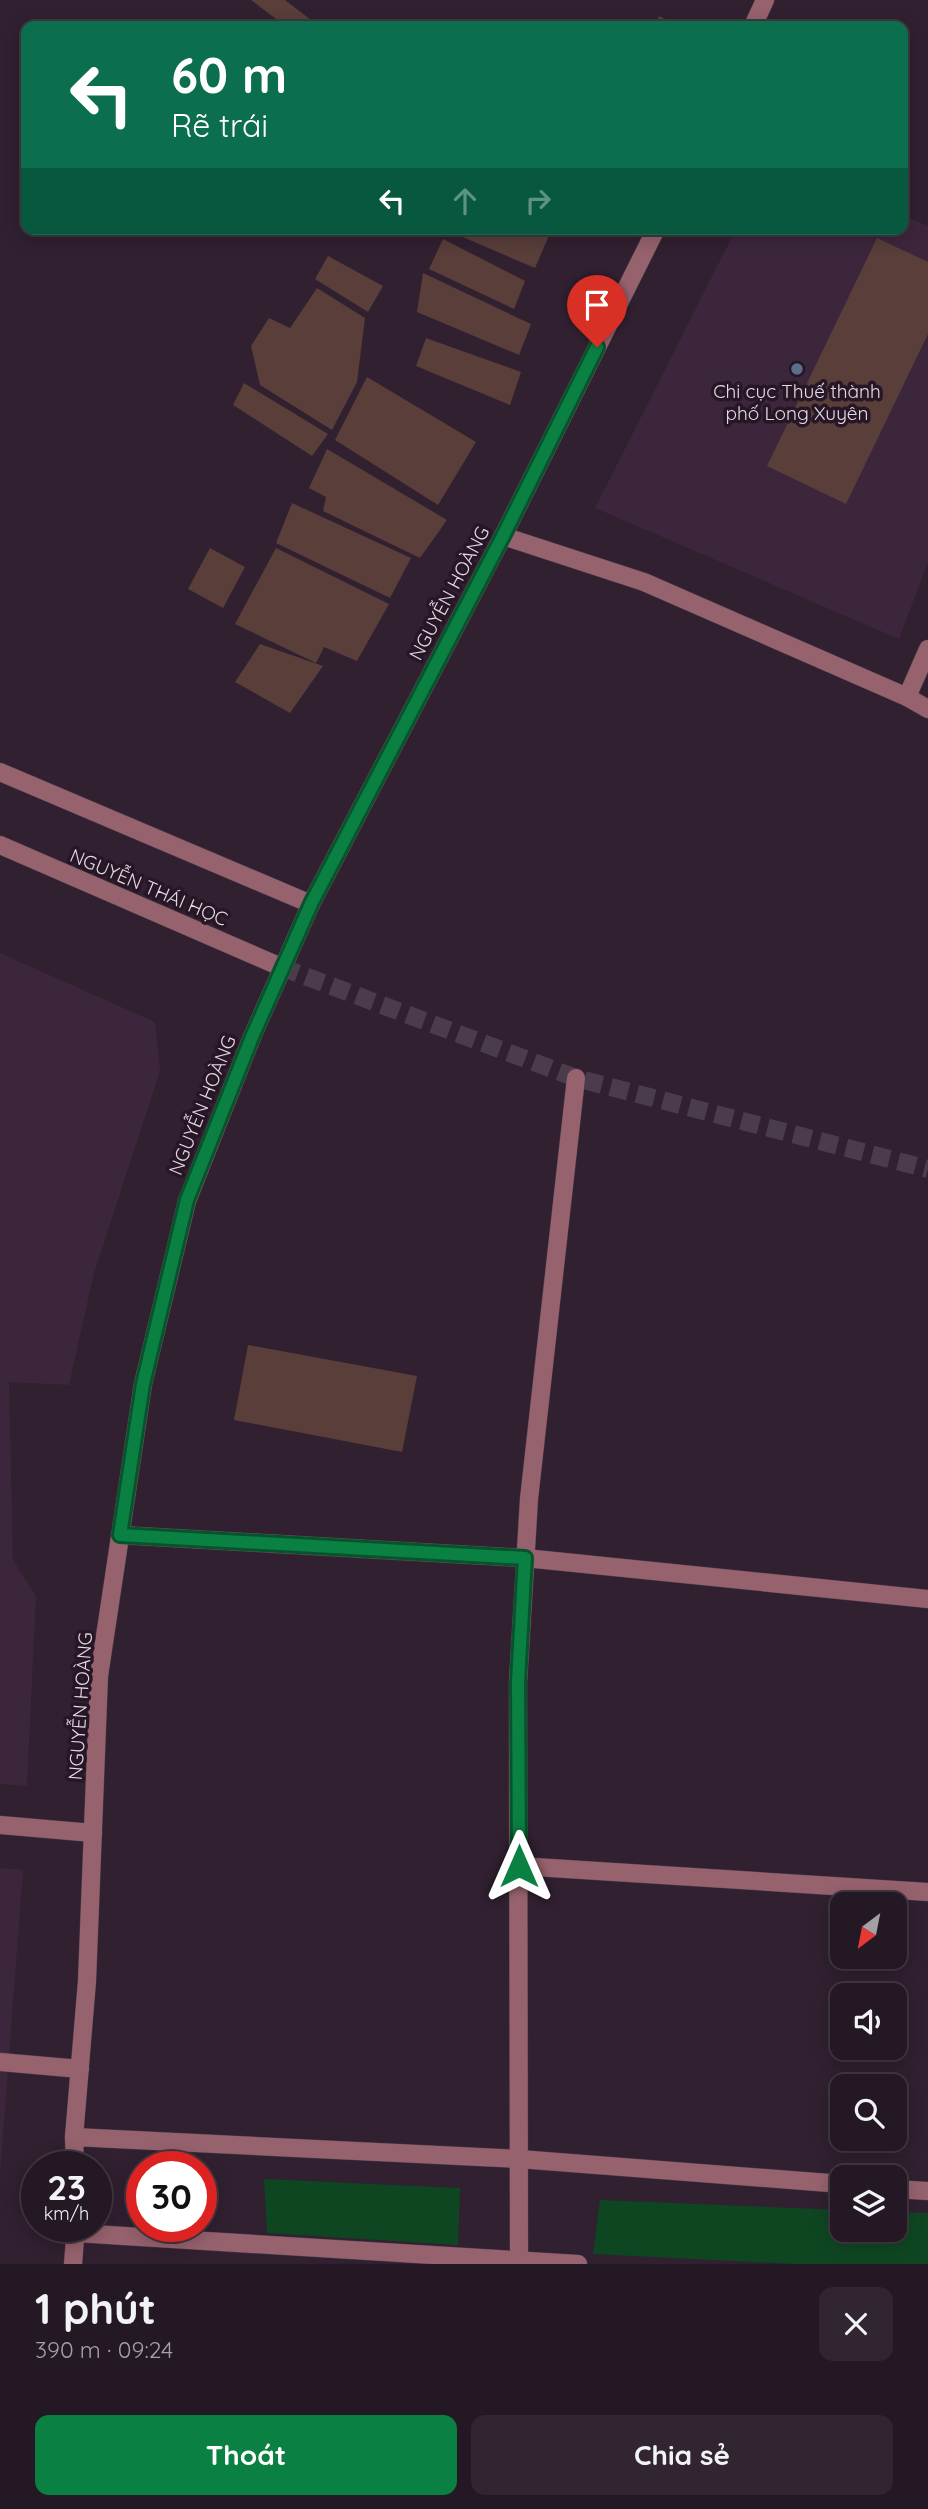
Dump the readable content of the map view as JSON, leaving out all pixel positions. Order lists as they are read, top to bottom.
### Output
{
  "streets": {
    "street": ["NGUYỄN HOÀNG", "NGUYỄN THÁI HỌC"]
  },
  "crossings": [
    ["NGUYỄN HOÀNG", "NGUYỄN THÁI HỌC"]
  ],
  "places": ["Chi cục Thuế thành phố Long Xuyên"],
  "north": "bottom left",
  "page": {
    "turn": ["60 m", "Rẽ trái"],
    "speed": "23 km/h",
    "limit": "30",
    "heading": ["1 phút", "390 m · 09:24"],
    "buttons": ["Thoát", "Chia sẻ"]
  }
}
